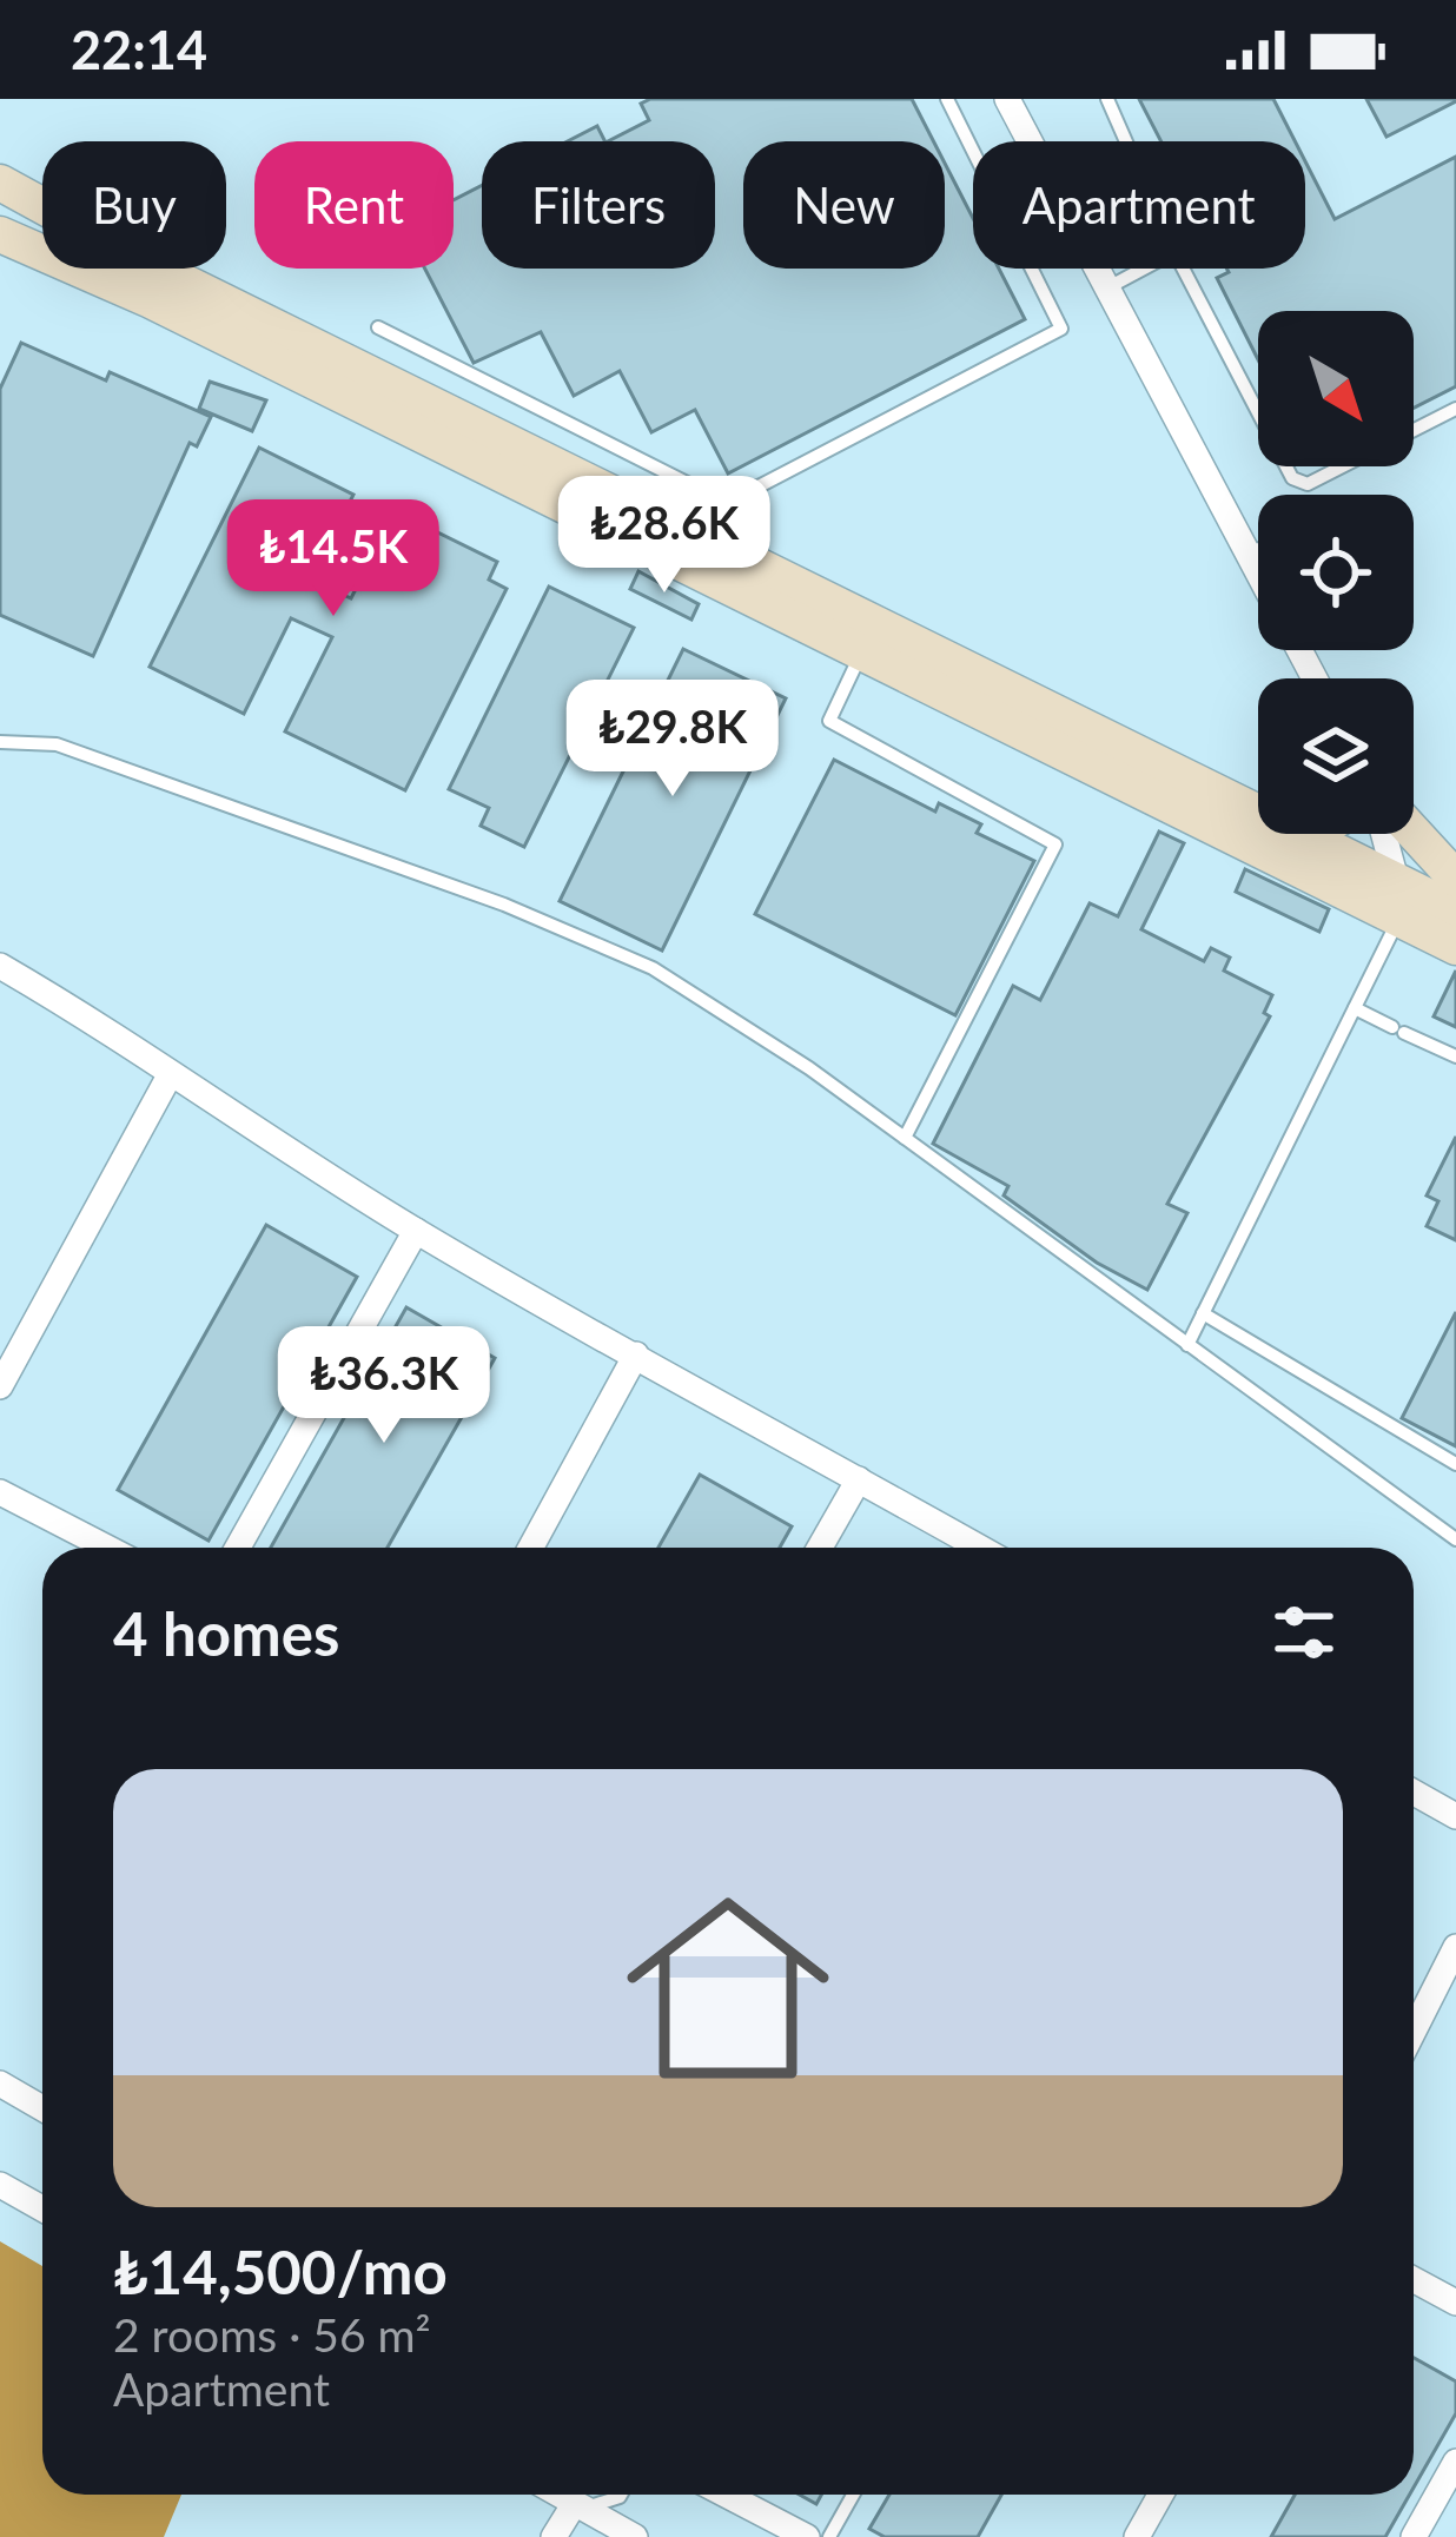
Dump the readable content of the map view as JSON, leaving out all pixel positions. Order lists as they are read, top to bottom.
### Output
{
  "north": "bottom right",
  "page": {
    "status": "22:14",
    "chip": [
      "Buy",
      "Rent",
      "Filters",
      "New",
      "Apartment"
    ],
    "price": [
      "₺28.6K",
      "₺14.5K",
      "₺29.8K",
      "₺36.3K"
    ],
    "heading": "4 homes",
    "list": [
      {
        "name": "₺14,500/mo",
        "note": "2 rooms · 56 m² · Apartment"
      }
    ]
  }
}
